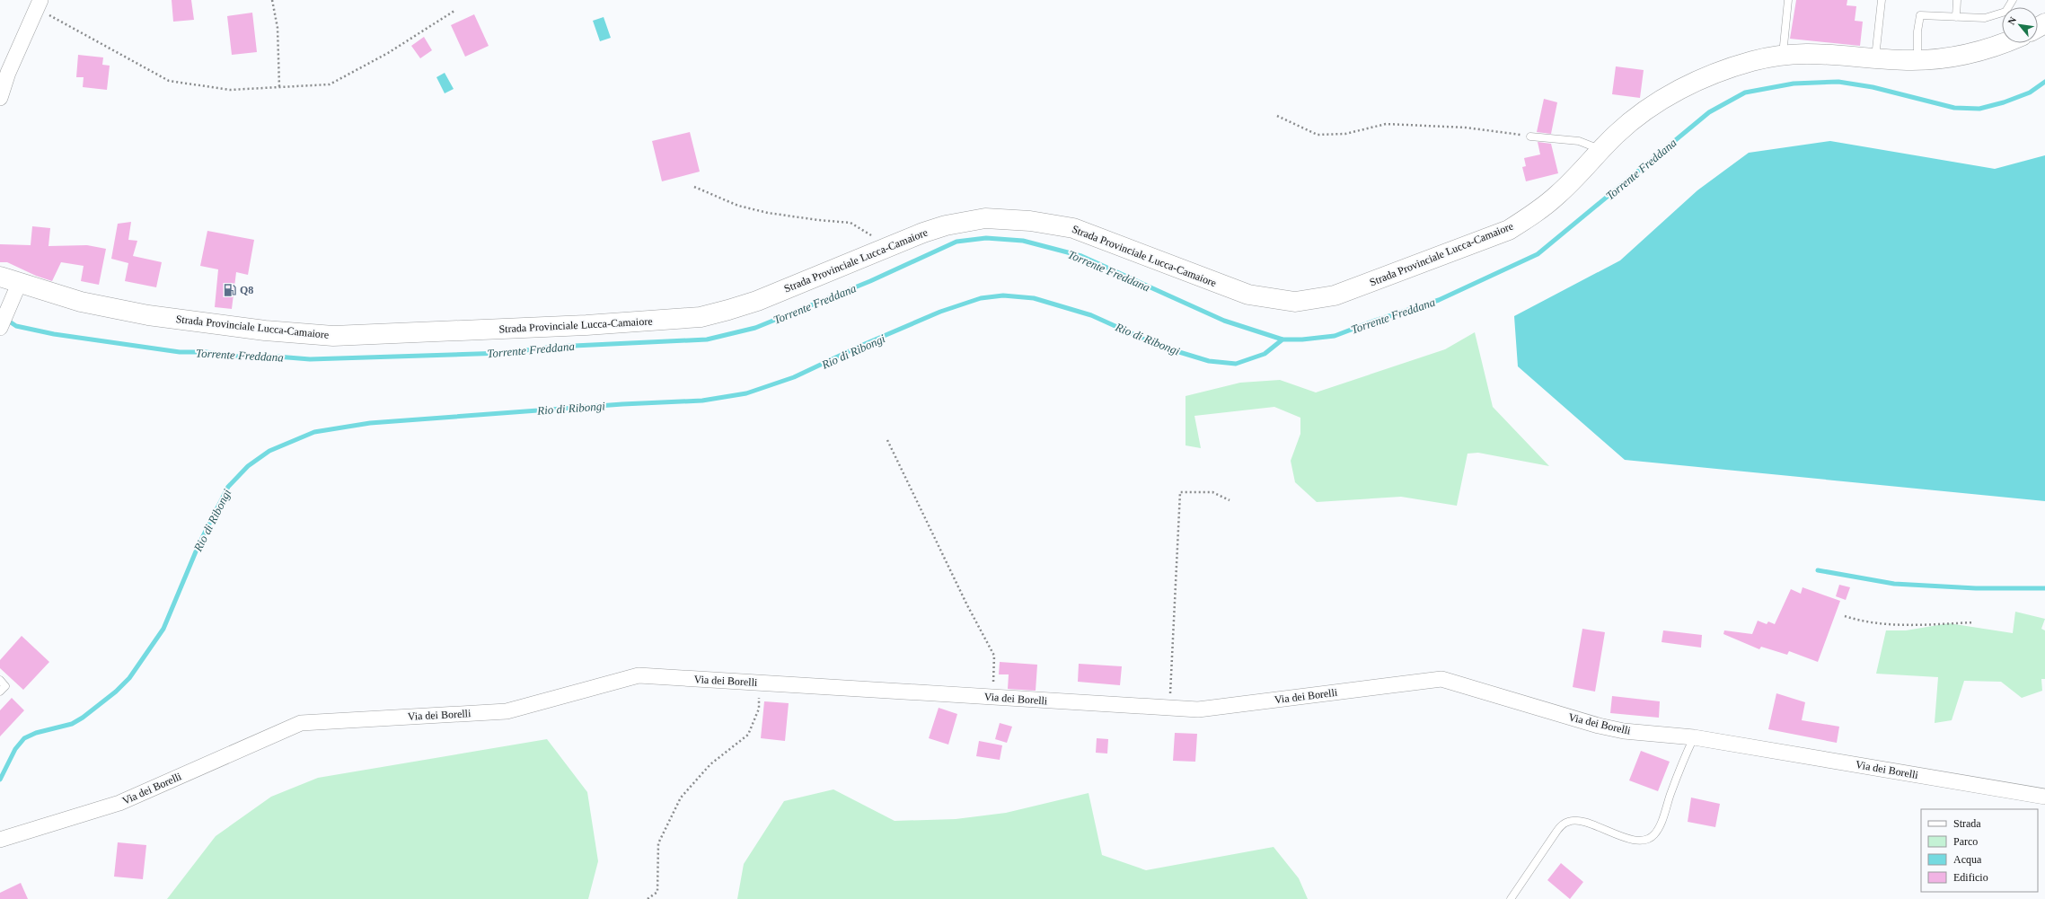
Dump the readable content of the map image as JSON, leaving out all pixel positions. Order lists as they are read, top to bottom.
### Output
{
  "streets": {
    "main road": ["Strada Provinciale Lucca-Camaiore"],
    "street": ["Via dei Borelli"]
  },
  "water": ["Torrente Freddana", "Rio di Ribongi"],
  "places": {
    "fuel station": ["Q8"]
  },
  "legend": [
    "Strada",
    "Parco",
    "Acqua",
    "Edificio"
  ],
  "north": "top left"
}
